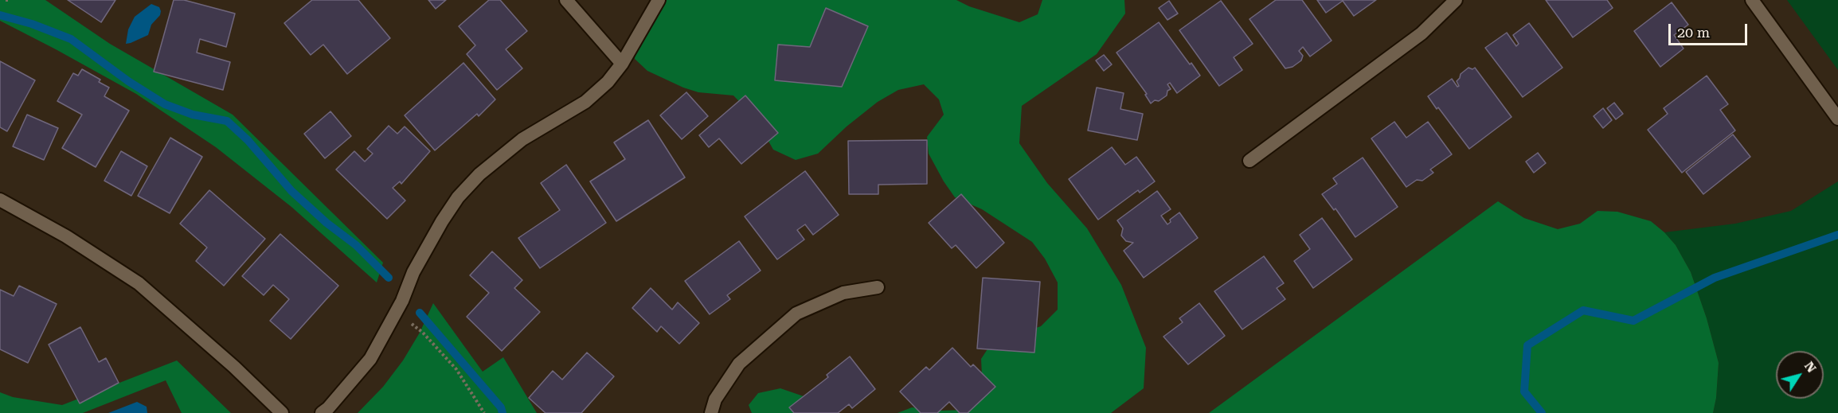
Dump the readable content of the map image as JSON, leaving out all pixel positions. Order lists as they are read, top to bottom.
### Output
{
  "scale_bar": "20 m",
  "north": "top right"
}
